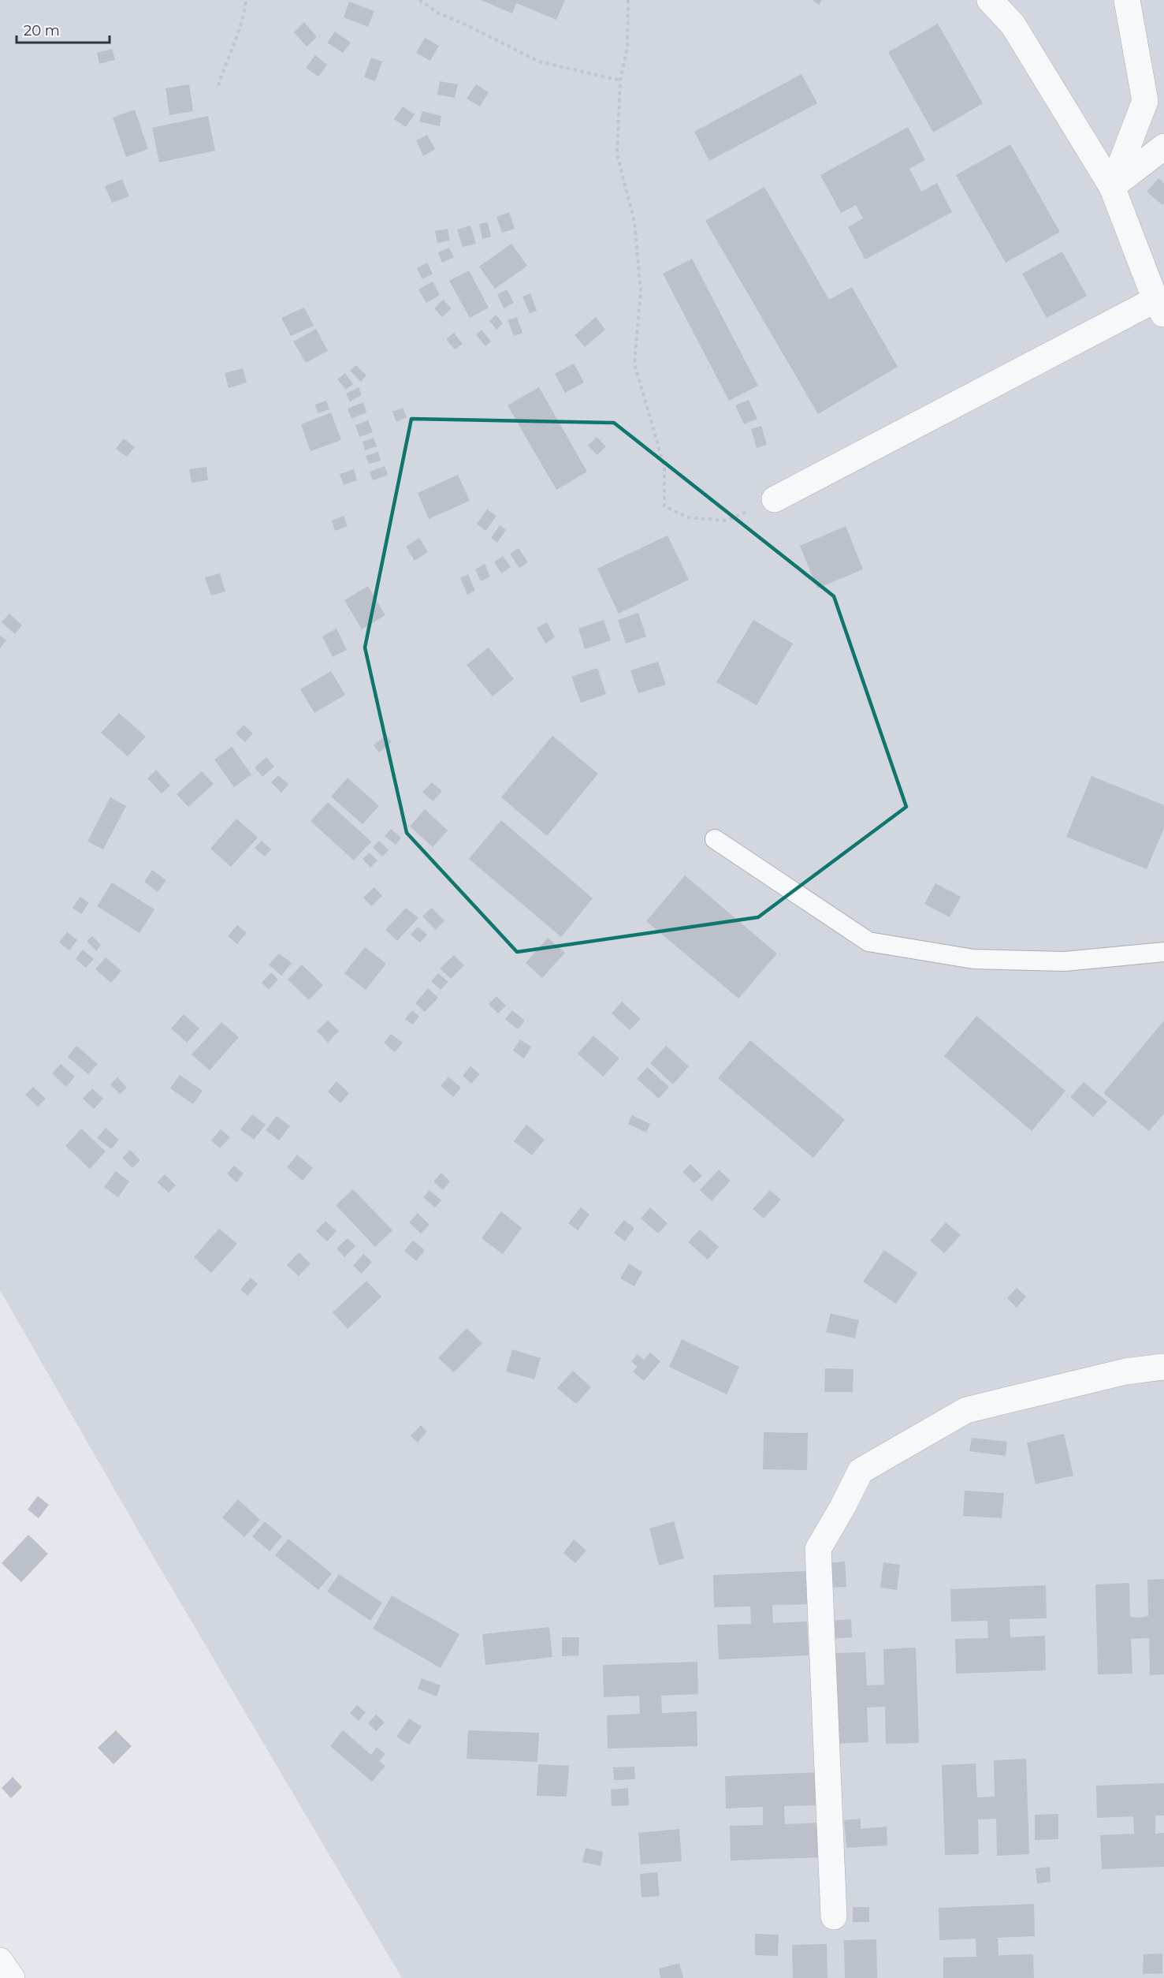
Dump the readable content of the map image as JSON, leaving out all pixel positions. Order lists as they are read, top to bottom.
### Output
{
  "scale_bar": "20 m"
}
